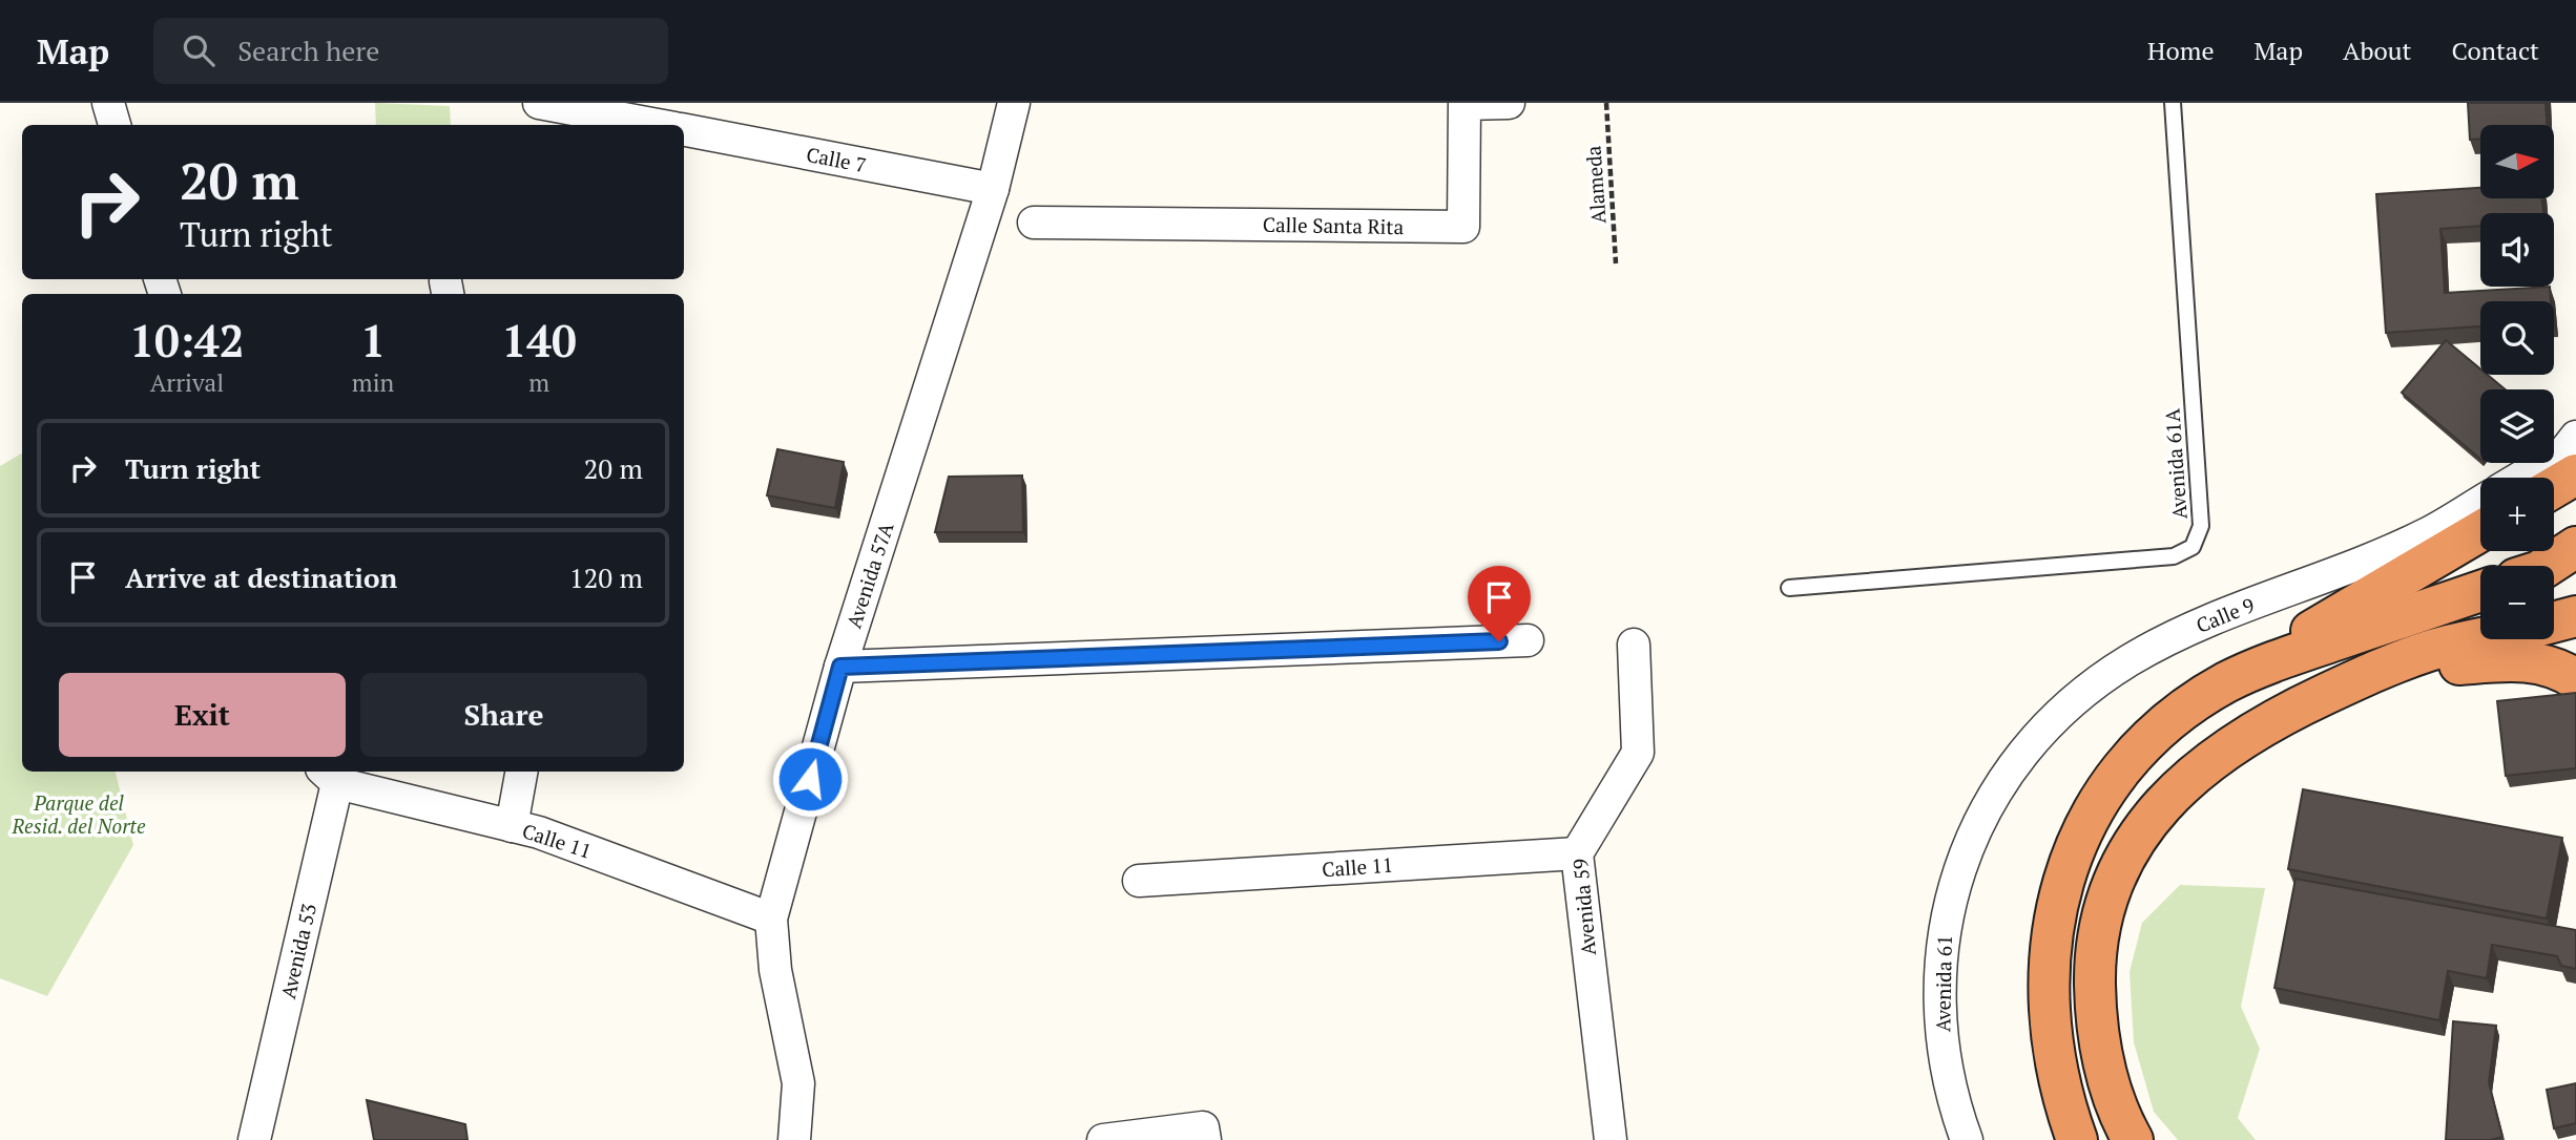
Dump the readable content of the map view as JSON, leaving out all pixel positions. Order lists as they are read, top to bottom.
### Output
{
  "streets": {
    "street": [
      "Calle 7",
      "Calle Santa Rita",
      "Avenida 57A",
      "Calle 9",
      "Calle 11",
      "Avenida 59",
      "Avenida 53",
      "Avenida 61"
    ],
    "lane": ["Avenida 61A"],
    "path": ["Alameda"]
  },
  "crossings": [
    ["Calle 7", "Avenida 57A"],
    ["Avenida 57A", "Calle 11"],
    ["Calle 9", "Avenida 61"],
    ["Calle 11", "Avenida 59"],
    ["Calle 11", "Avenida 53"]
  ],
  "parks": ["Parque del Resid. del Norte"],
  "north": "right",
  "page": {
    "header": "Map",
    "search": "Search here",
    "nav": [
      "Home",
      "Map",
      "About",
      "Contact"
    ],
    "map_buttons": ["+", "−"],
    "turn": ["20 m", "Turn right"],
    "eta": [
      "10:42",
      "Arrival",
      "1",
      "min",
      "140",
      "m"
    ],
    "list": [
      {
        "name": "Turn right",
        "value": "20 m"
      },
      {
        "name": "Arrive at destination",
        "value": "120 m"
      }
    ],
    "buttons": ["Exit", "Share"]
  }
}
